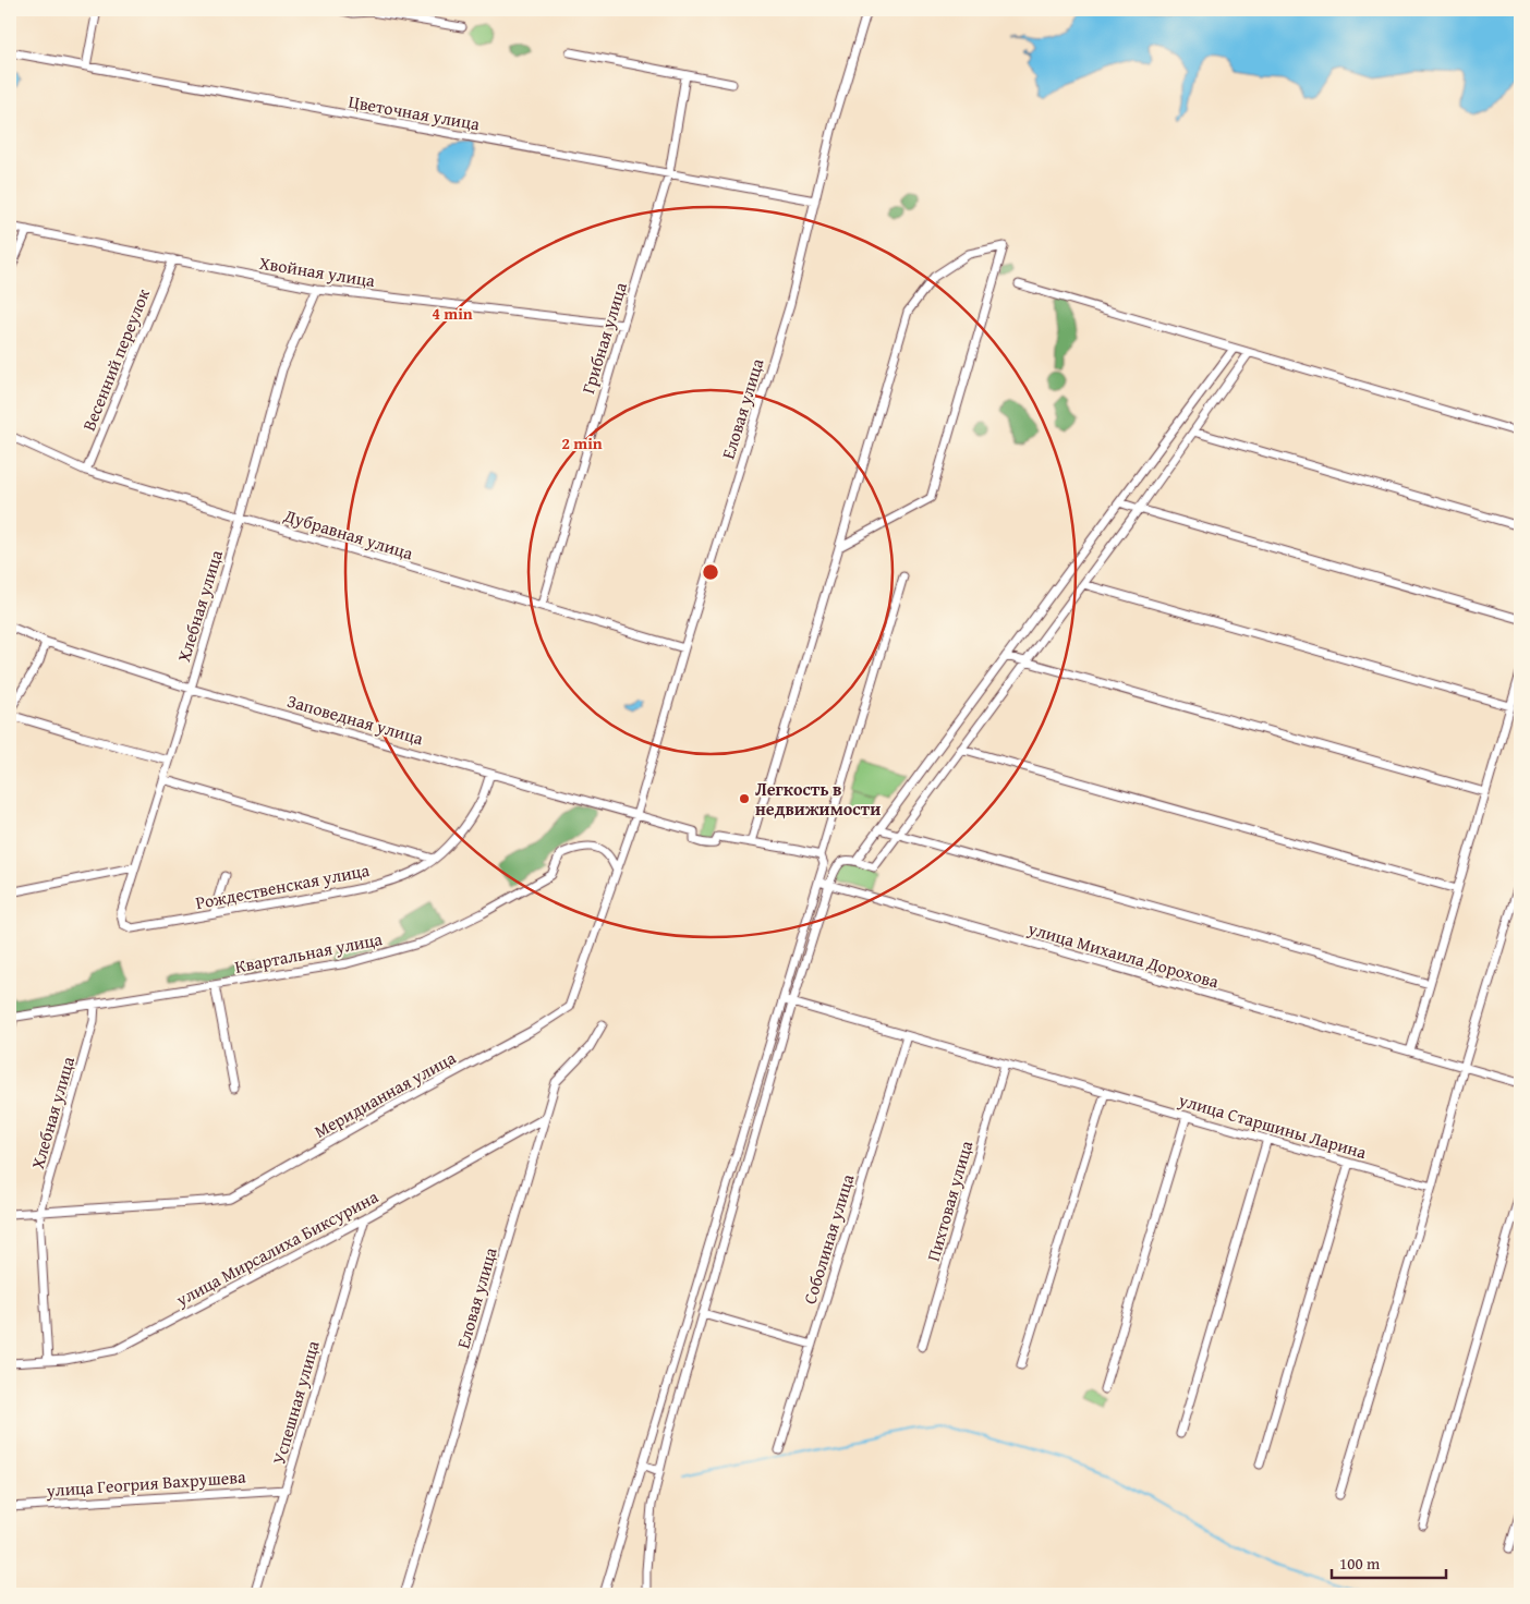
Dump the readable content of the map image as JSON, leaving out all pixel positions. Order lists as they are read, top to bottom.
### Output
{
  "streets": {
    "street": [
      "Цветочная улица",
      "Хвойная улица",
      "Грибная улица",
      "Весенний переулок",
      "Еловая улица",
      "Дубравная улица",
      "Хлебная улица",
      "Заповедная улица",
      "Рождественская улица",
      "Квартальная улица",
      "улица Михаила Дорохова",
      "Меридианная улица",
      "улица Старшины Ларина",
      "Пихтовая улица",
      "Соболиная улица",
      "улица Мирсалиха Биксурина",
      "Успешная улица",
      "улица Геогрия Вахрушева"
    ]
  },
  "crossings": [
    ["Цветочная улица", "Грибная улица"],
    ["Цветочная улица", "Еловая улица"],
    ["Хвойная улица", "Грибная улица"],
    ["Хвойная улица", "Весенний переулок"],
    ["Хвойная улица", "Хлебная улица"],
    ["Грибная улица", "Дубравная улица"],
    ["Весенний переулок", "Дубравная улица"],
    ["Еловая улица", "Дубравная улица"],
    ["Еловая улица", "Заповедная улица"],
    ["Еловая улица", "Меридианная улица"],
    ["Еловая улица", "улица Мирсалиха Биксурина"],
    ["Дубравная улица", "Хлебная улица"],
    ["Хлебная улица", "Заповедная улица"],
    ["Хлебная улица", "Рождественская улица"],
    ["Хлебная улица", "Квартальная улица"],
    ["Хлебная улица", "Меридианная улица"],
    ["Хлебная улица", "улица Мирсалиха Биксурина"],
    ["Заповедная улица", "Рождественская улица"],
    ["Заповедная улица", "Меридианная улица"],
    ["Квартальная улица", "Меридианная улица"],
    ["улица Старшины Ларина", "Пихтовая улица"],
    ["улица Старшины Ларина", "Соболиная улица"],
    ["улица Мирсалиха Биксурина", "Успешная улица"],
    ["Успешная улица", "улица Геогрия Вахрушева"]
  ],
  "places": ["Легкость в недвижимости"],
  "scale_bar": "100 m",
  "rings": ["4 min", "2 min"]
}
